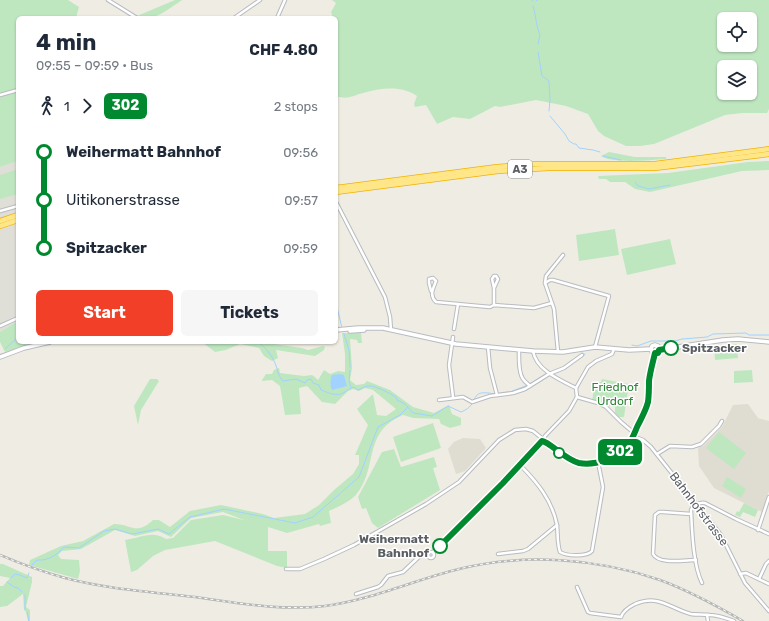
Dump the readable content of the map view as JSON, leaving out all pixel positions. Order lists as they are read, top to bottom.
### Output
{
  "streets": {
    "highway": ["A3"],
    "street": ["Bahnhofstrasse"]
  },
  "parks": ["Friedhof Urdorf"],
  "places": ["Spitzacker", "Weihermatt Bahnhof"],
  "lines": ["bus line 302"],
  "page": {
    "on_map": "302",
    "heading": ["4 min", "09:55 – 09:59 · Bus", "CHF 4.80"],
    "legs": ["1", "302", "2 stops"],
    "list": [
      {
        "name": "Weihermatt Bahnhof",
        "value": "09:56"
      },
      {
        "name": "Uitikonerstrasse",
        "value": "09:57"
      },
      {
        "name": "Spitzacker",
        "value": "09:59"
      }
    ],
    "buttons": ["Start", "Tickets"]
  }
}
